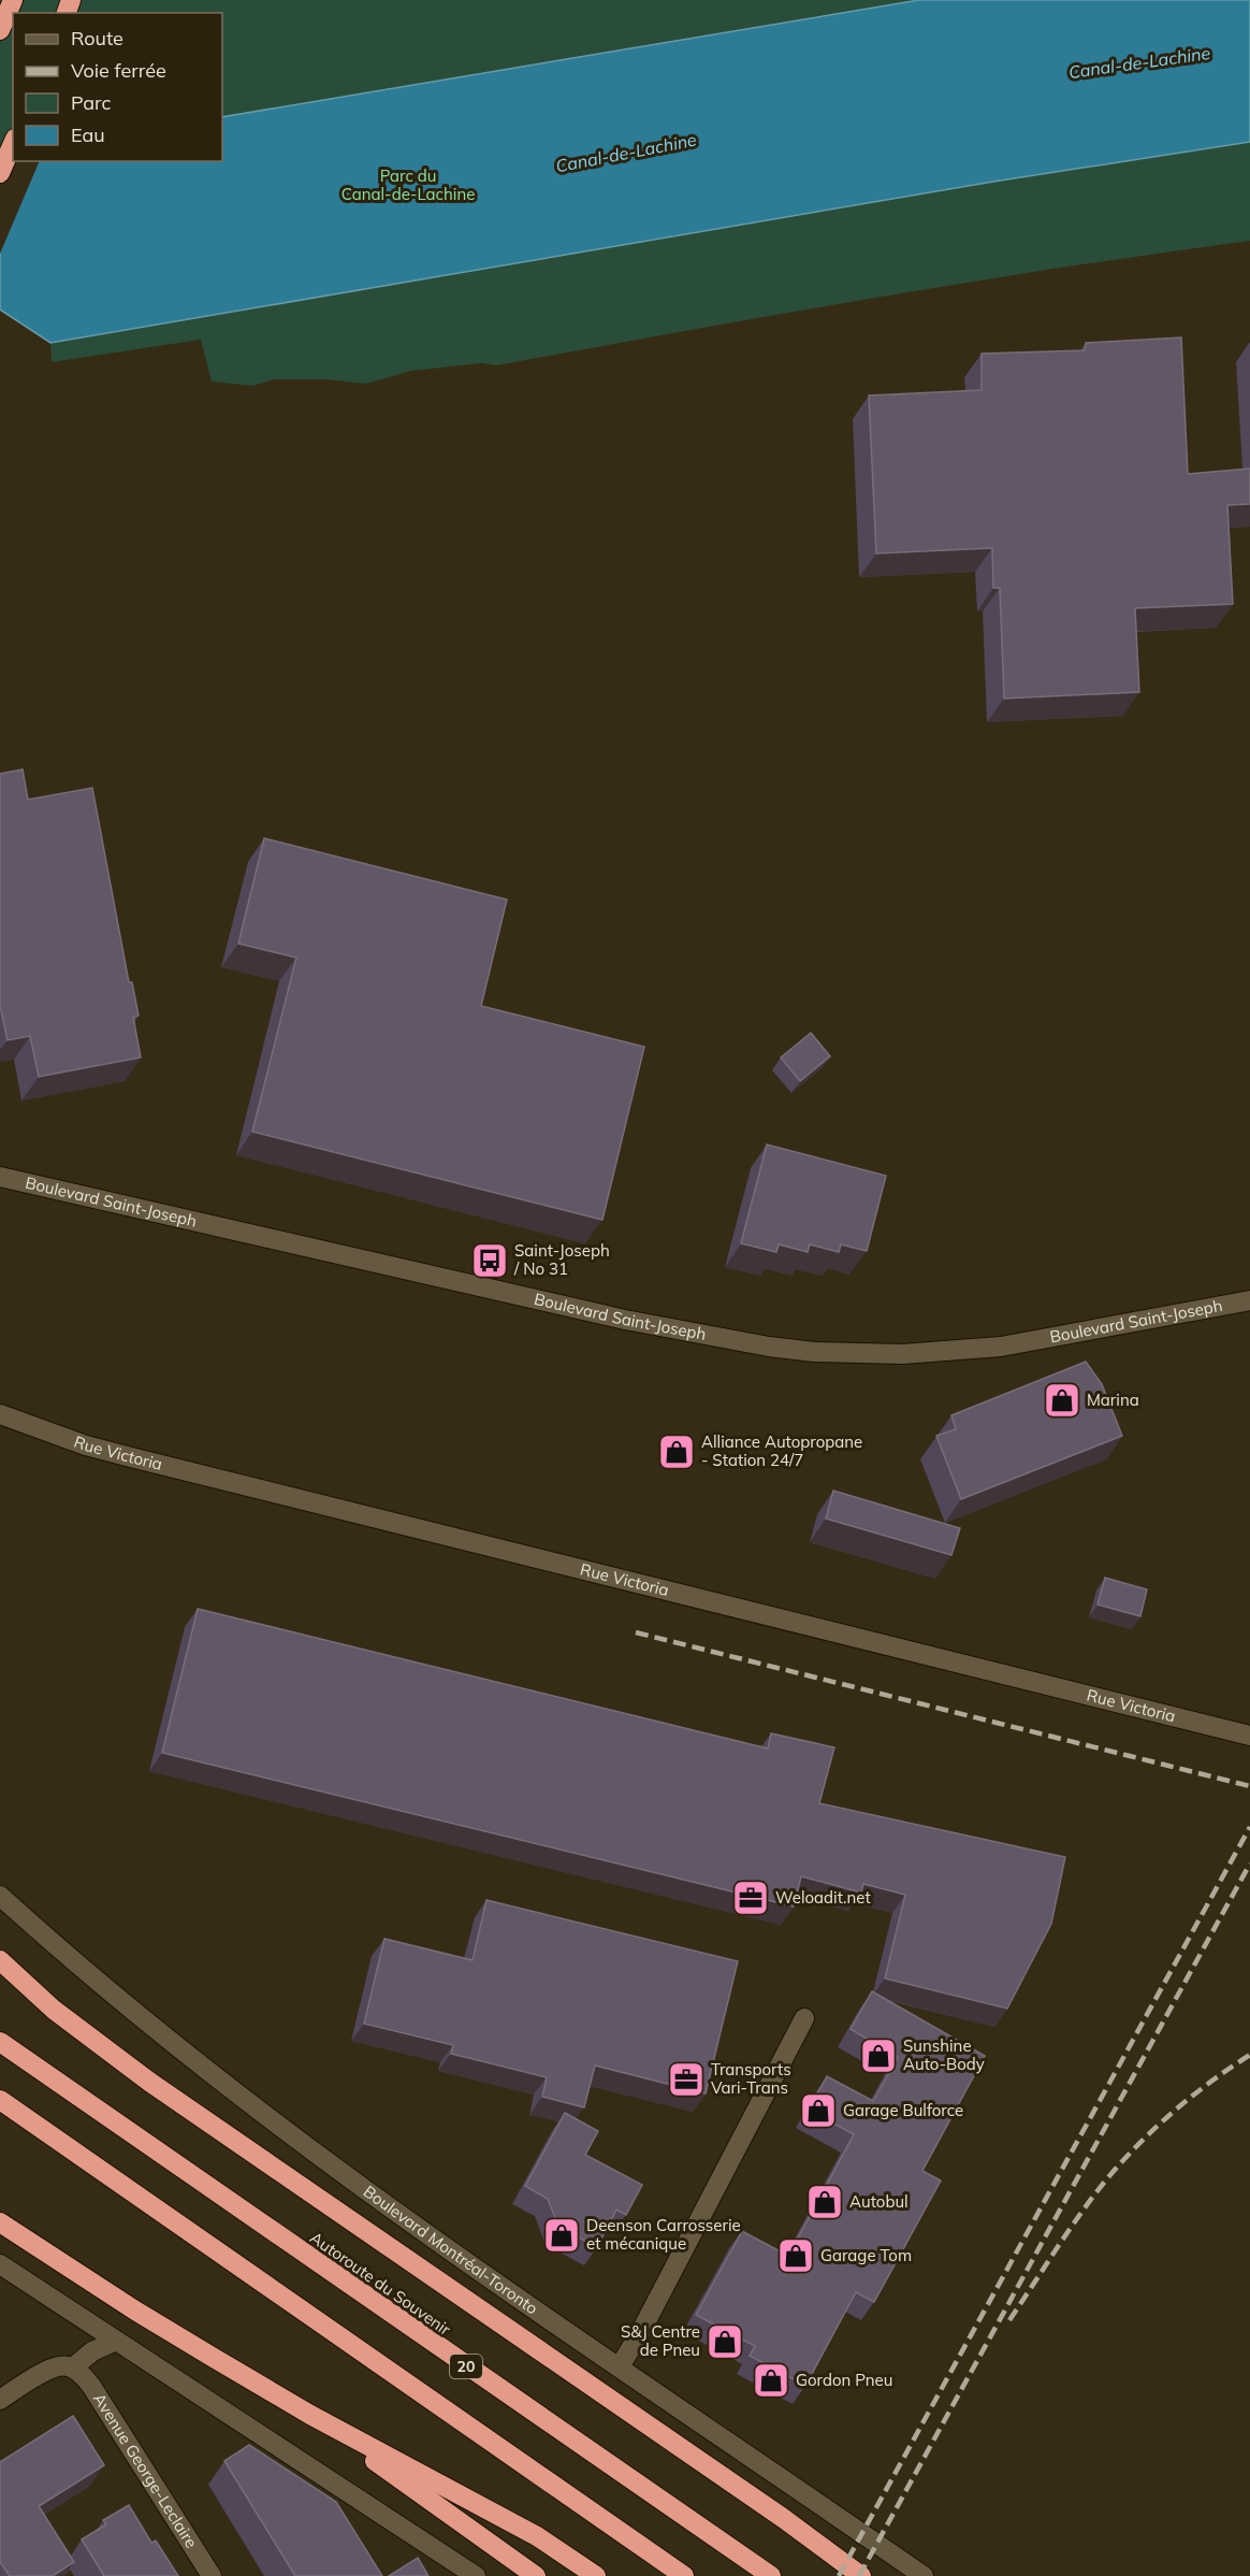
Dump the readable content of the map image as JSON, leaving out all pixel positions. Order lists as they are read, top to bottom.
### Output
{
  "streets": {
    "highway": ["Autoroute du Souvenir", "20"],
    "main road": [
      "Boulevard Saint-Joseph",
      "Rue Victoria",
      "Boulevard Montréal-Toronto",
      "Avenue George-Leclaire"
    ]
  },
  "water": ["Canal-de-Lachine"],
  "parks": ["Parc du Canal-de-Lachine"],
  "places": {
    "bus stop": ["Saint-Joseph / No 31"],
    "shop": [
      "Marina",
      "Alliance Autopropane - Station 24/7",
      "Sunshine Auto-Body",
      "Garage Bulforce",
      "Autobul",
      "Deenson Carrosserie et mécanique",
      "Garage Tom",
      "S&J Centre de Pneu",
      "Gordon Pneu"
    ],
    "office": ["Weloadit.net", "Transports Vari-Trans"]
  },
  "legend": [
    "Route",
    "Voie ferrée",
    "Parc",
    "Eau"
  ]
}
